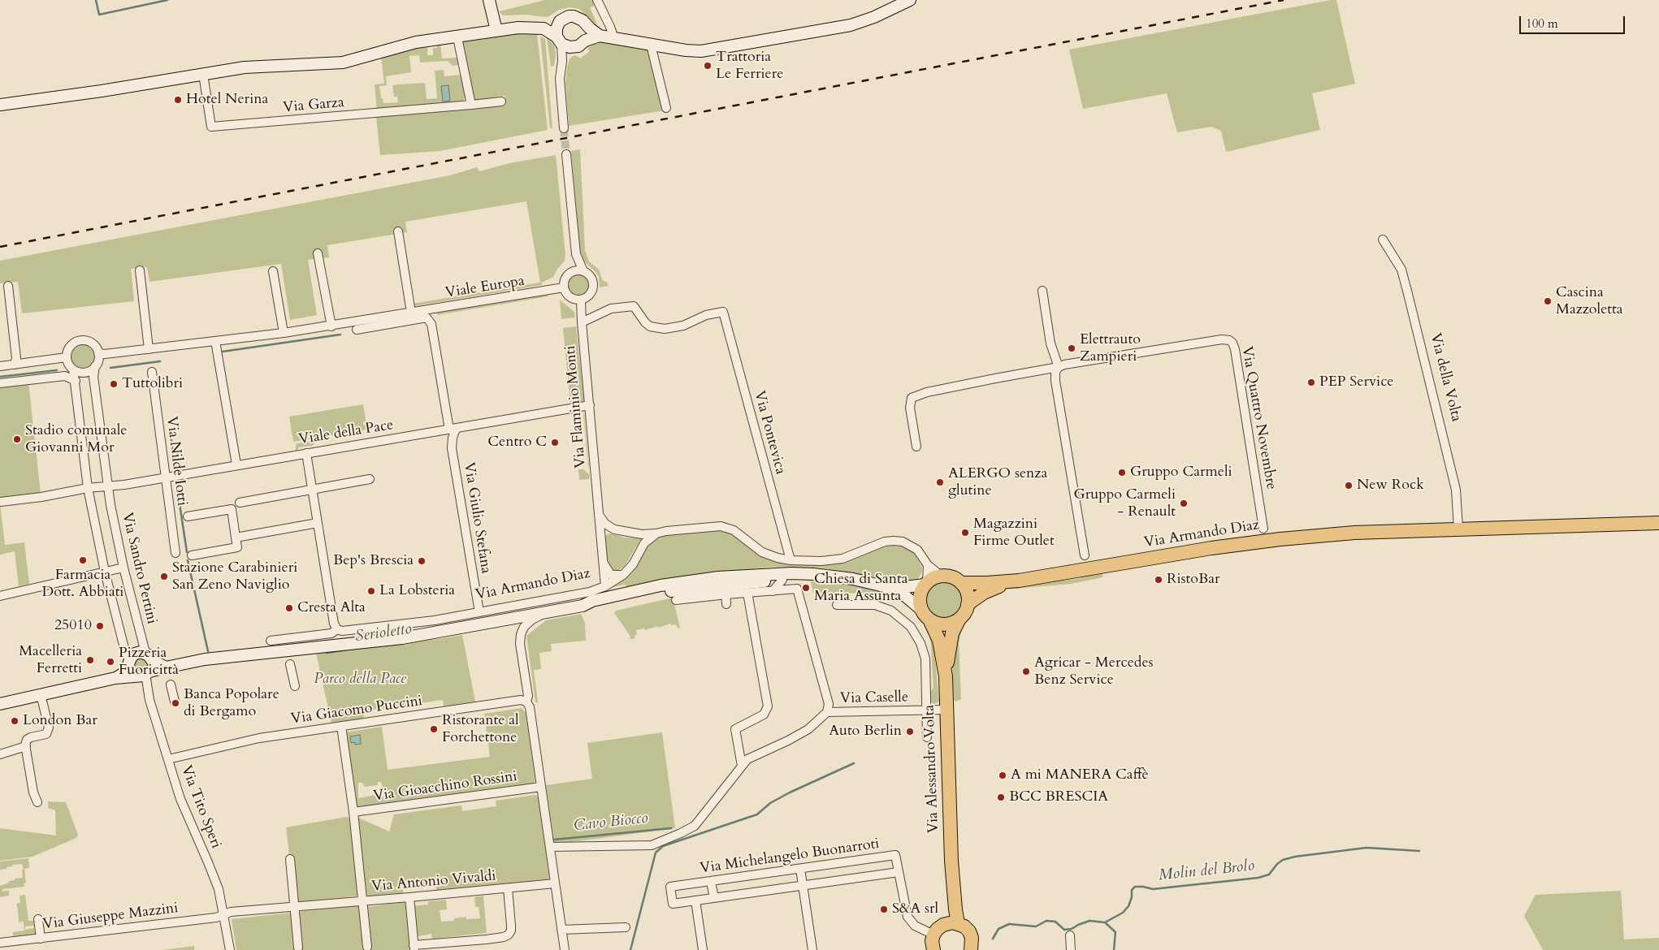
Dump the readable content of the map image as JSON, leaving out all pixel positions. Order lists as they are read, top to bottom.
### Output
{
  "streets": {
    "main road": ["Via Armando Diaz", "Via Alessandro Volta"],
    "street": [
      "Via Garza",
      "Viale Europa",
      "Via della Volta",
      "Via Flaminio Monti",
      "Via Quattro Novembre",
      "Viale della Pace",
      "Via Pontevica",
      "Via Nilde Iotti",
      "Via Giulio Stefana",
      "Via Sandro Pertini",
      "Via Caselle",
      "Via Giacomo Puccini",
      "Via Gioacchino Rossini",
      "Via Tito Speri",
      "Via Michelangelo Buonarroti",
      "Via Antonio Vivaldi",
      "Via Giuseppe Mazzini"
    ]
  },
  "crossings": [
    ["Viale Europa", "Via Flaminio Monti"],
    ["Viale Europa", "Via Sandro Pertini"],
    ["Via della Volta", "Via Armando Diaz"],
    ["Via Flaminio Monti", "Viale della Pace"],
    ["Via Flaminio Monti", "Via Pontevica"],
    ["Via Flaminio Monti", "Via Armando Diaz"],
    ["Viale della Pace", "Via Nilde Iotti"],
    ["Viale della Pace", "Via Giulio Stefana"],
    ["Viale della Pace", "Via Sandro Pertini"],
    ["Via Pontevica", "Via Armando Diaz"],
    ["Via Giulio Stefana", "Via Armando Diaz"],
    ["Via Armando Diaz", "Via Sandro Pertini"],
    ["Via Armando Diaz", "Via Caselle"],
    ["Via Armando Diaz", "Via Alessandro Volta"],
    ["Via Armando Diaz", "Via Tito Speri"],
    ["Via Sandro Pertini", "Via Tito Speri"],
    ["Via Caselle", "Via Alessandro Volta"],
    ["Via Giacomo Puccini", "Via Tito Speri"],
    ["Via Tito Speri", "Via Antonio Vivaldi"],
    ["Via Tito Speri", "Via Giuseppe Mazzini"],
    ["Via Antonio Vivaldi", "Via Giuseppe Mazzini"]
  ],
  "water": ["Serioletto", "Cavo Biocco", "Molin del Brolo"],
  "parks": ["Parco della Pace"],
  "places": [
    "Trattoria Le Ferriere",
    "Hotel Nerina",
    "Cascina Mazzoletta",
    "Elettrauto Zampieri",
    "PEP Service",
    "Tuttolibri",
    "Stadio comunale Giovanni Mor",
    "Centro C",
    "Gruppo Carmeli",
    "ALERGO senza glutine",
    "New Rock",
    "Gruppo Carmeli - Renault",
    "Magazzini Firme Outlet",
    "Farmacia Dott. Abbiati",
    "Bep's Brescia",
    "Stazione Carabinieri San Zeno Naviglio",
    "RistoBar",
    "Chiesa di Santa Maria Assunta",
    "La Lobsteria",
    "Cresta Alta",
    "25010",
    "Macelleria Ferretti",
    "Pizzeria Fuoricittà",
    "Agricar - Mercedes Benz Service",
    "Banca Popolare di Bergamo",
    "London Bar",
    "Ristorante al Forchettone",
    "Auto Berlin",
    "A mi MANERA Caffè",
    "BCC BRESCIA",
    "S&A srl"
  ],
  "scale_bar": "100 m"
}
